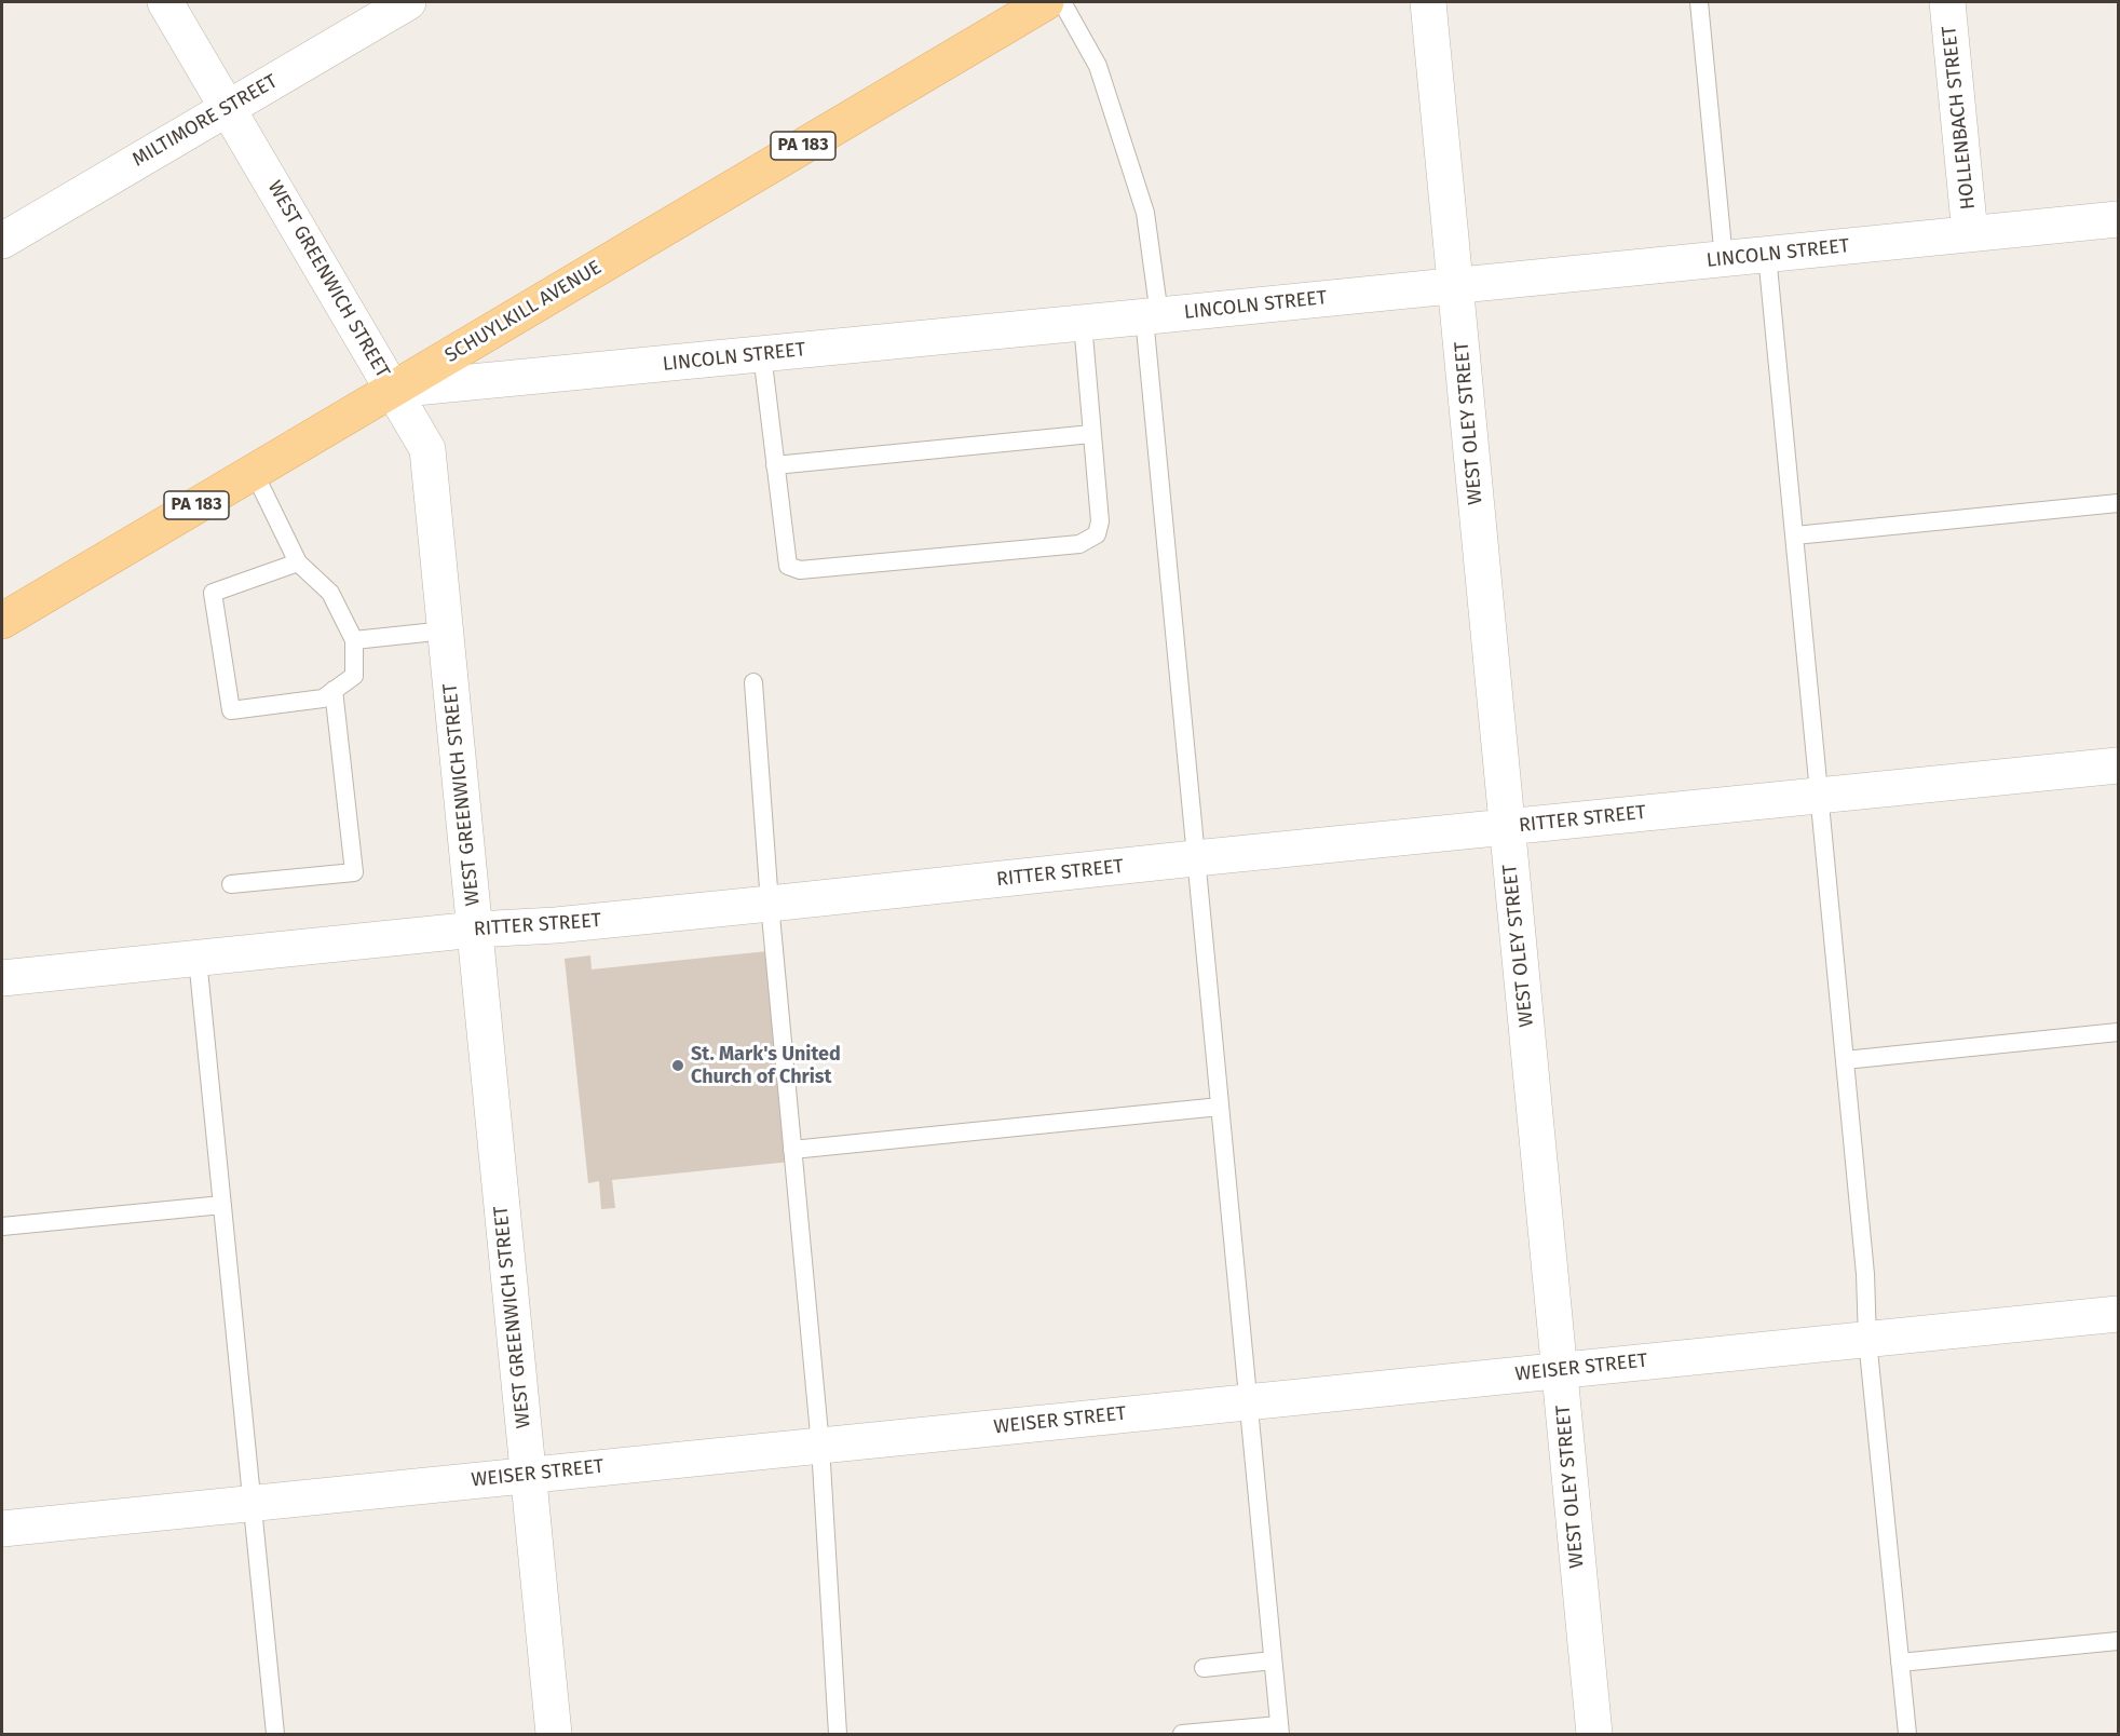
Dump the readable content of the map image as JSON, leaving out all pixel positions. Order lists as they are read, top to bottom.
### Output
{
  "streets": {
    "main road": ["PA 183", "SCHUYLKILL AVENUE"],
    "street": [
      "HOLLENBACH STREET",
      "MILTIMORE STREET",
      "LINCOLN STREET",
      "WEST GREENWICH STREET",
      "WEST OLEY STREET",
      "RITTER STREET",
      "WEISER STREET"
    ]
  },
  "crossings": [
    ["HOLLENBACH STREET", "LINCOLN STREET"],
    ["MILTIMORE STREET", "WEST GREENWICH STREET"],
    ["LINCOLN STREET", "WEST GREENWICH STREET"],
    ["LINCOLN STREET", "SCHUYLKILL AVENUE"],
    ["LINCOLN STREET", "WEST OLEY STREET"],
    ["WEST GREENWICH STREET", "SCHUYLKILL AVENUE"],
    ["WEST GREENWICH STREET", "RITTER STREET"],
    ["WEST GREENWICH STREET", "WEISER STREET"],
    ["WEST OLEY STREET", "RITTER STREET"],
    ["WEST OLEY STREET", "WEISER STREET"]
  ],
  "places": ["St. Mark's United Church of Christ"]
}
